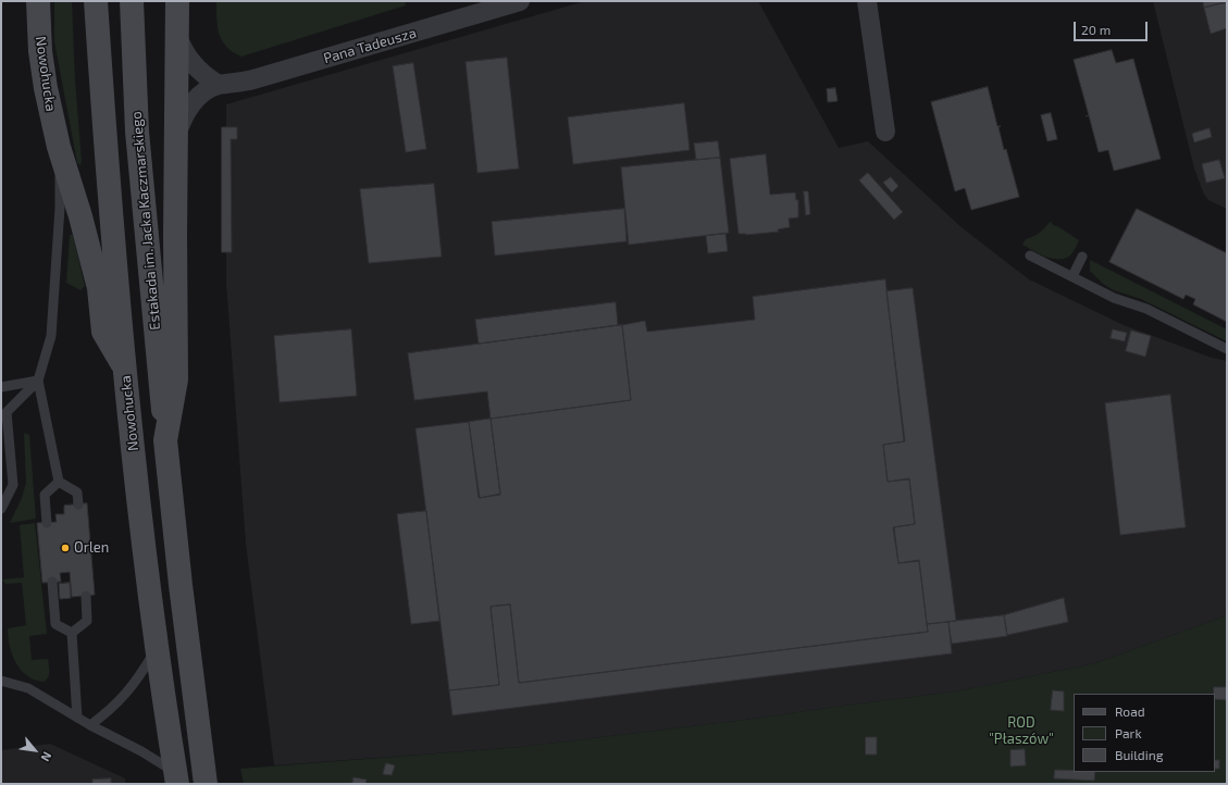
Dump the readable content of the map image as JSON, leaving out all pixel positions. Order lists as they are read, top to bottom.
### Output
{
  "streets": {
    "main road": ["Nowohucka", "Estakada im. Jacka Kaczmarskiego"],
    "street": ["Pana Tadeusza"]
  },
  "parks": ["ROD \"Płaszów\""],
  "places": ["Orlen"],
  "legend": ["Road", "Park", "Building"],
  "scale_bar": "20 m",
  "north": "bottom right"
}
